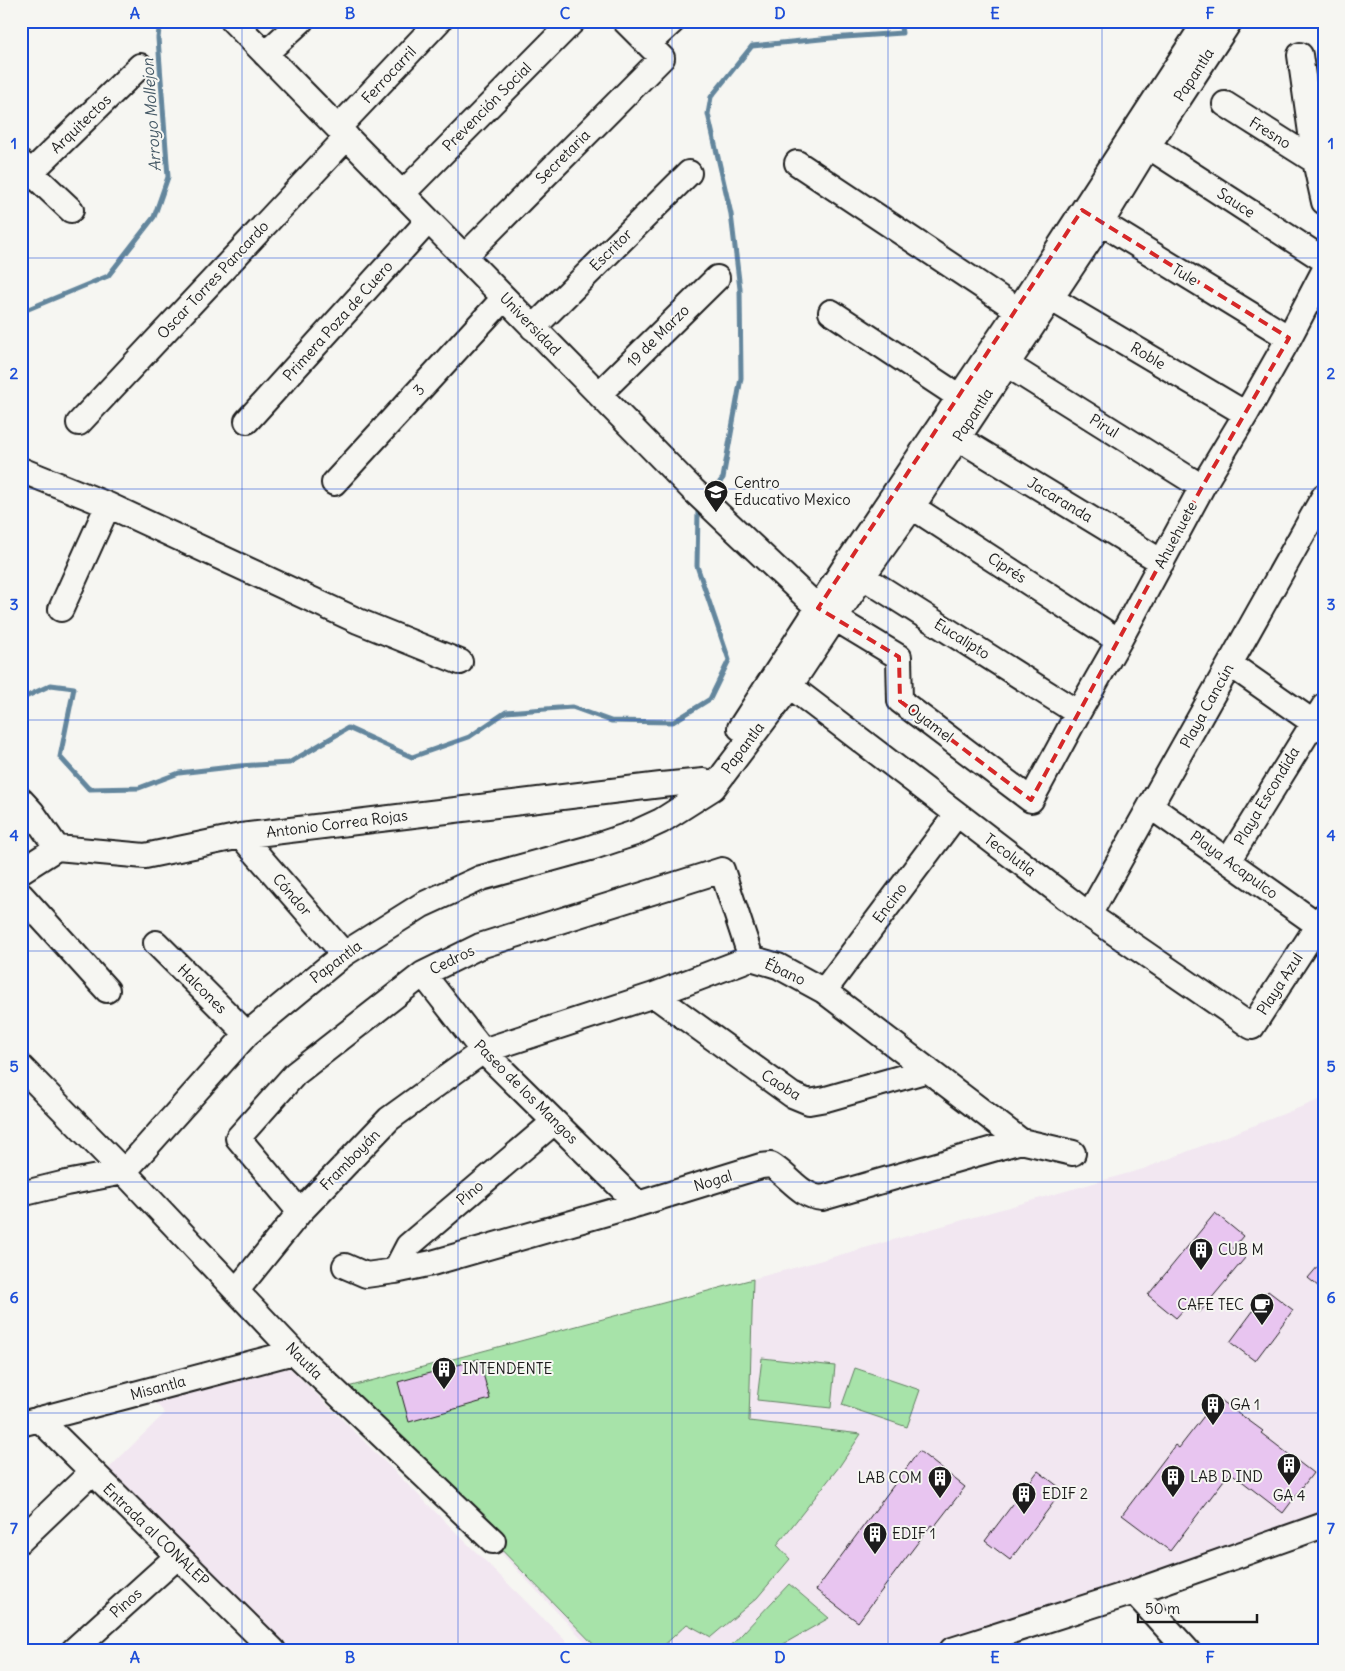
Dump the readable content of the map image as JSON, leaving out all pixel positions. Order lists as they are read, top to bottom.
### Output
{
  "streets": {
    "street": [
      "Ferrocarril",
      "Papantla",
      "Prevención Social",
      "Arquitectos",
      "Fresno",
      "Secretaria",
      "Sauce",
      "Escritor",
      "Tule",
      "Oscar Torres Pancardo",
      "Primera Poza de Cuero",
      "Universidad",
      "19 de Marzo",
      "Roble",
      "3",
      "Pirul",
      "Jacaranda",
      "Ahuehuete",
      "Ciprés",
      "Eucalipto",
      "Playa Cancún",
      "Oyamel",
      "Playa Escondida",
      "Antonio Correa Rojas",
      "Tecolutla",
      "Playa Acapulco",
      "Cóndor",
      "Encino",
      "Cedros",
      "Ébano",
      "Playa Azul",
      "Halcones",
      "Caoba",
      "Paseo de los Mangos",
      "Framboyán",
      "Nogal",
      "Pino",
      "Nautla",
      "Misantla",
      "Entrada al CONALEP",
      "Pinos"
    ]
  },
  "crossings": [
    ["Ferrocarril", "Oscar Torres Pancardo"],
    ["Ferrocarril", "Universidad"],
    ["Papantla", "Sauce"],
    ["Papantla", "Tule"],
    ["Papantla", "Universidad"],
    ["Papantla", "Roble"],
    ["Papantla", "Pirul"],
    ["Papantla", "Jacaranda"],
    ["Papantla", "Ciprés"],
    ["Papantla", "Eucalipto"],
    ["Papantla", "Oyamel"],
    ["Papantla", "Antonio Correa Rojas"],
    ["Papantla", "Tecolutla"],
    ["Papantla", "Cóndor"],
    ["Papantla", "Halcones"],
    ["Papantla", "Nautla"],
    ["Prevención Social", "Universidad"],
    ["Secretaria", "Universidad"],
    ["Escritor", "Universidad"],
    ["Tule", "Ahuehuete"],
    ["Oscar Torres Pancardo", "Universidad"],
    ["Primera Poza de Cuero", "Universidad"],
    ["Universidad", "19 de Marzo"],
    ["Universidad", "3"],
    ["Universidad", "Oyamel"],
    ["Roble", "Ahuehuete"],
    ["Pirul", "Ahuehuete"],
    ["Jacaranda", "Ahuehuete"],
    ["Ahuehuete", "Ciprés"],
    ["Ahuehuete", "Eucalipto"],
    ["Ahuehuete", "Oyamel"],
    ["Playa Cancún", "Tecolutla"],
    ["Playa Cancún", "Playa Acapulco"],
    ["Playa Escondida", "Playa Acapulco"],
    ["Antonio Correa Rojas", "Cóndor"],
    ["Tecolutla", "Encino"],
    ["Tecolutla", "Playa Azul"],
    ["Playa Acapulco", "Playa Azul"],
    ["Encino", "Ébano"],
    ["Cedros", "Ébano"],
    ["Cedros", "Paseo de los Mangos"],
    ["Cedros", "Framboyán"],
    ["Ébano", "Caoba"],
    ["Ébano", "Paseo de los Mangos"],
    ["Ébano", "Framboyán"],
    ["Ébano", "Nogal"],
    ["Paseo de los Mangos", "Framboyán"],
    ["Paseo de los Mangos", "Nogal"],
    ["Paseo de los Mangos", "Pino"],
    ["Framboyán", "Nautla"],
    ["Nogal", "Pino"],
    ["Nautla", "Misantla"],
    ["Misantla", "Entrada al CONALEP"],
    ["Entrada al CONALEP", "Pinos"]
  ],
  "water": ["Arroyo Mollejon"],
  "places": {
    "school or university": ["Centro Educativo Mexico"],
    "building": [
      "CUB M",
      "INTENDENTE",
      "GA 1",
      "GA 4",
      "LAB D IND",
      "LAB COM",
      "EDIF 2",
      "EDIF 1"
    ],
    "cafe": ["CAFE TEC"]
  },
  "scale_bar": "50 m",
  "grid": {
    "columns": [
      "A",
      "B",
      "C",
      "D",
      "E",
      "F"
    ],
    "rows": [
      "1",
      "2",
      "3",
      "4",
      "5",
      "6",
      "7"
    ]
  }
}
